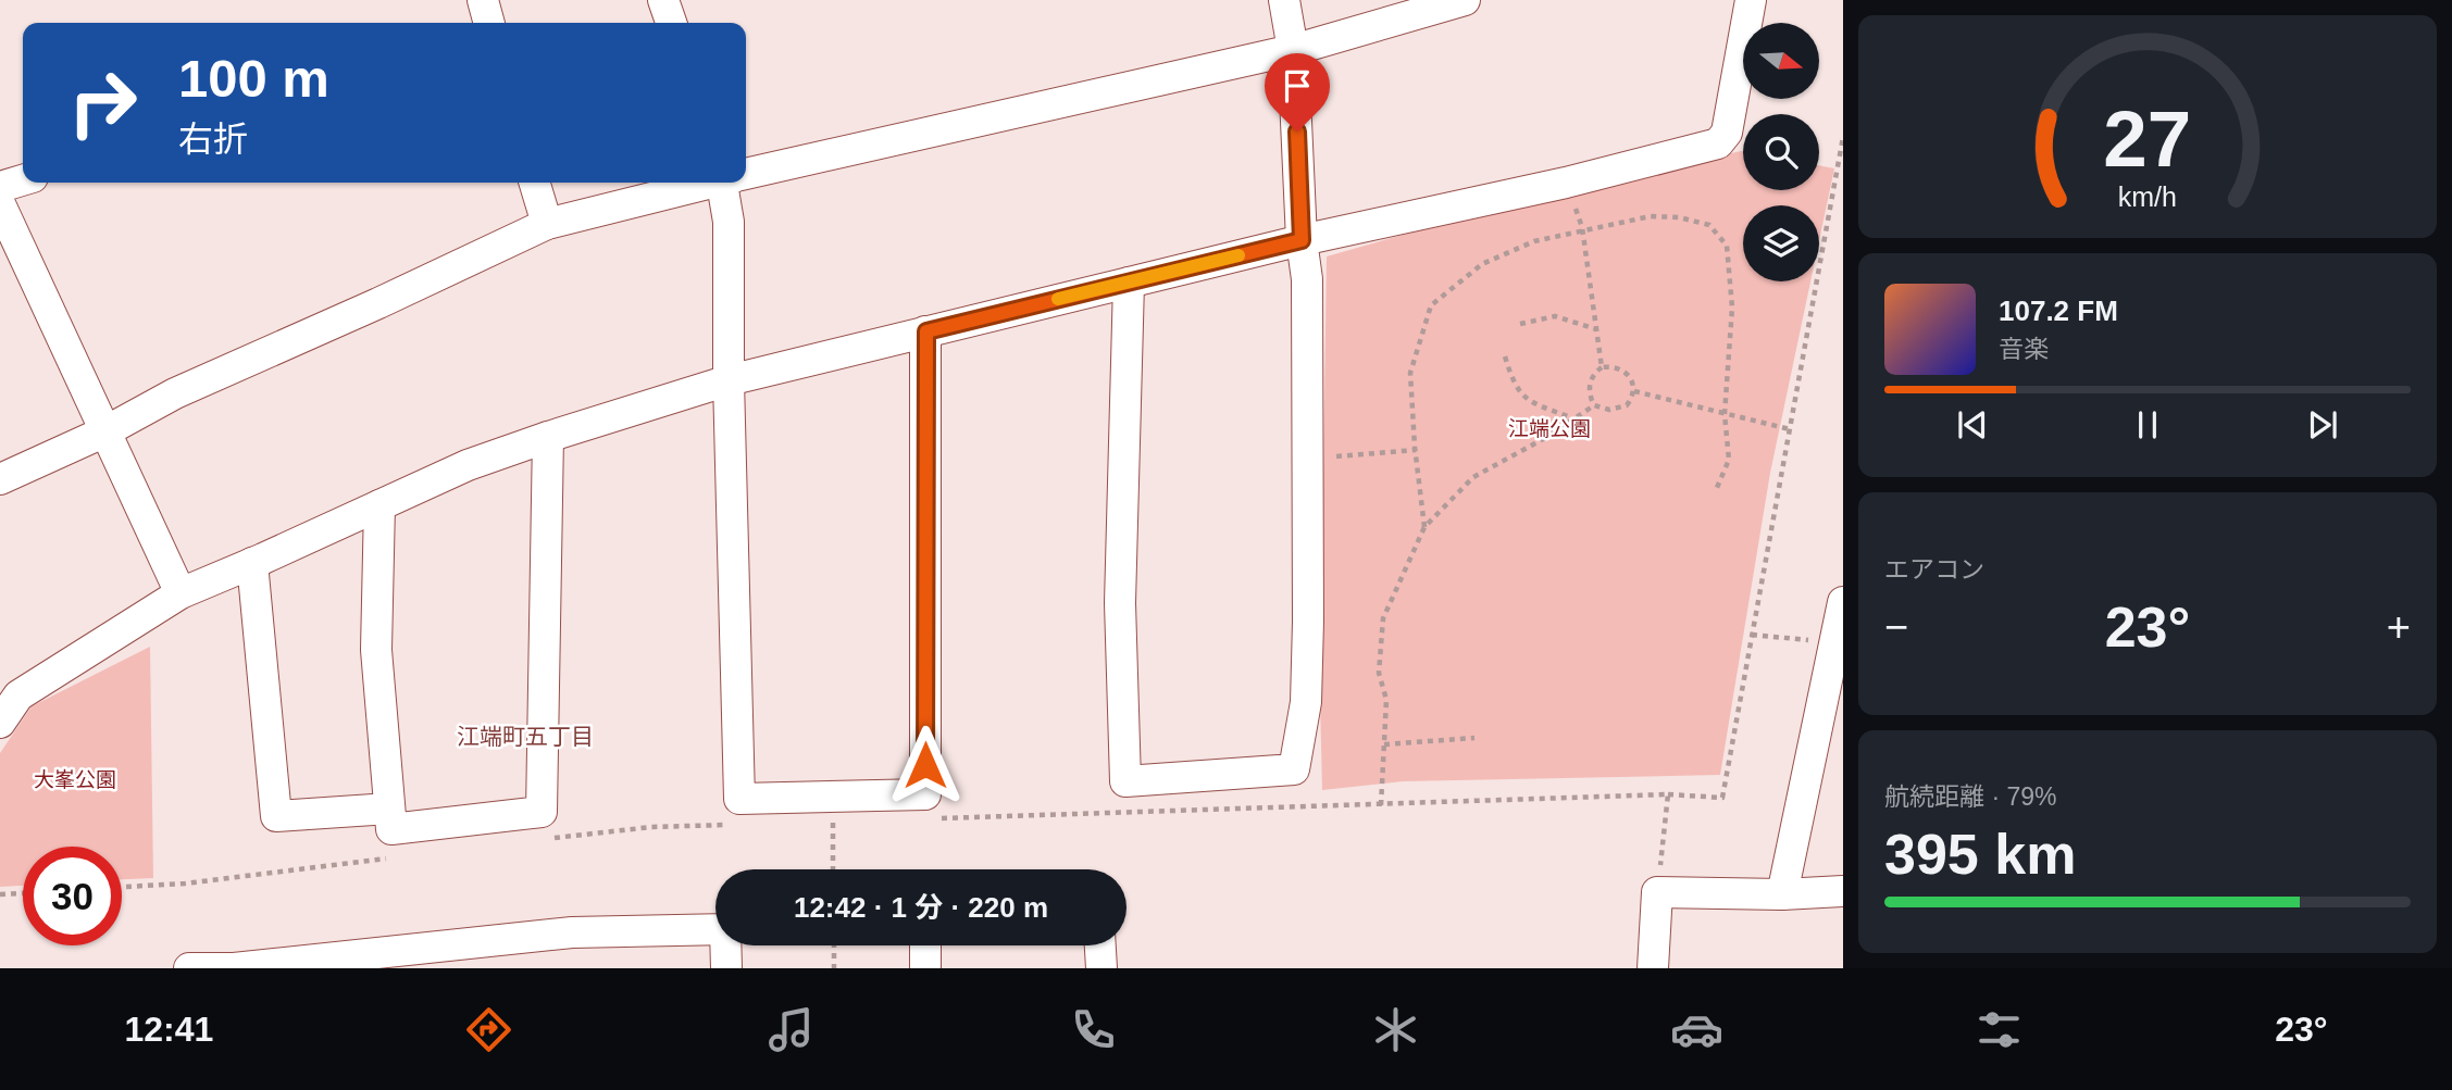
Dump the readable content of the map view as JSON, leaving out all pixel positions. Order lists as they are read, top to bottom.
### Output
{
  "districts": ["江端町五丁目"],
  "parks": ["江端公園", "大峯公園"],
  "north": "right",
  "page": {
    "turn": ["100 m", "右折"],
    "song": ["107.2 FM", "音楽"],
    "tile": [
      "エアコン",
      ["航続距離 · 79%", "395 km"]
    ],
    "heat": ["−", "23°", "+"],
    "limit": "30",
    "trip": "12:42 · 1 分 · 220 m",
    "tabs": ["12:41", "23°"],
    "gauge": ["27", "km/h"]
  }
}
